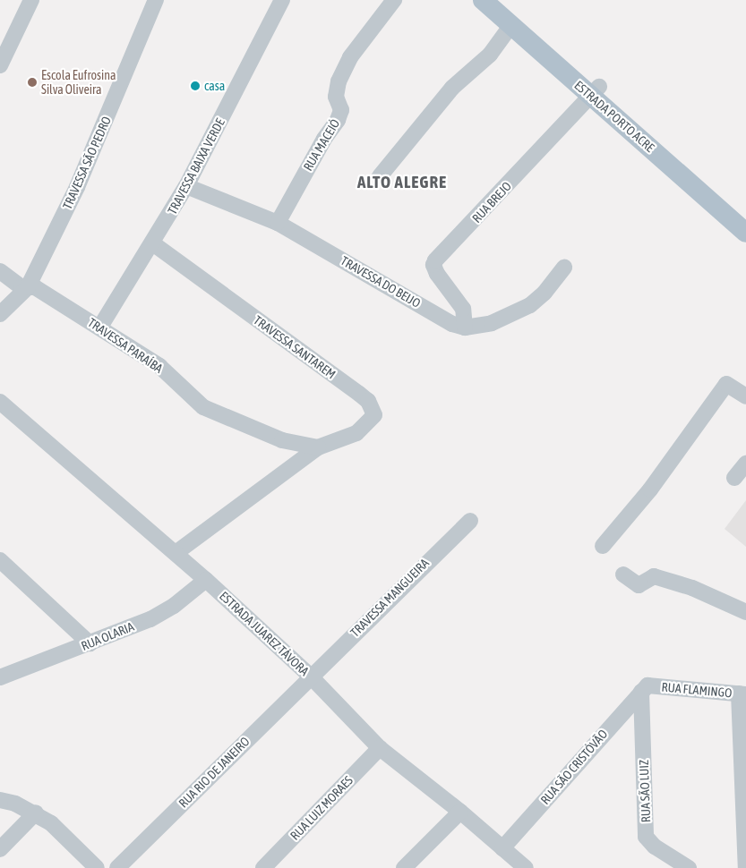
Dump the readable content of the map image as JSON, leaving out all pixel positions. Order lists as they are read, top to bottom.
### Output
{
  "streets": {
    "main road": ["ESTRADA PORTO ACRE"],
    "street": [
      "RUA MACEIÓ",
      "TRAVESSA SÃO PEDRO",
      "TRAVESSA BAIXA VERDE",
      "RUA BREJO",
      "TRAVESSA DO BEIJO",
      "TRAVESSA PARAÍBA",
      "TRAVESSA SANTAREM",
      "TRAVESSA MANGUEIRA",
      "ESTRADA JUAREZ TÁVORA",
      "RUA OLARIA",
      "RUA FLAMINGO",
      "RUA SÃO CRISTÓVÃO",
      "RUA RIO DE JANEIRO",
      "RUA SÃO LUIZ",
      "RUA LUIZ MORAES"
    ]
  },
  "crossings": [
    ["ESTRADA PORTO ACRE", "RUA BREJO"],
    ["RUA MACEIÓ", "TRAVESSA DO BEIJO"],
    ["TRAVESSA SÃO PEDRO", "TRAVESSA PARAÍBA"],
    ["TRAVESSA BAIXA VERDE", "TRAVESSA DO BEIJO"],
    ["TRAVESSA BAIXA VERDE", "TRAVESSA PARAÍBA"],
    ["TRAVESSA BAIXA VERDE", "TRAVESSA SANTAREM"],
    ["RUA BREJO", "TRAVESSA DO BEIJO"],
    ["TRAVESSA PARAÍBA", "TRAVESSA SANTAREM"],
    ["TRAVESSA MANGUEIRA", "ESTRADA JUAREZ TÁVORA"],
    ["TRAVESSA MANGUEIRA", "RUA RIO DE JANEIRO"],
    ["ESTRADA JUAREZ TÁVORA", "RUA OLARIA"],
    ["ESTRADA JUAREZ TÁVORA", "RUA SÃO CRISTÓVÃO"],
    ["ESTRADA JUAREZ TÁVORA", "RUA RIO DE JANEIRO"],
    ["ESTRADA JUAREZ TÁVORA", "RUA LUIZ MORAES"],
    ["RUA FLAMINGO", "RUA SÃO CRISTÓVÃO"],
    ["RUA FLAMINGO", "RUA SÃO LUIZ"],
    ["RUA SÃO CRISTÓVÃO", "RUA SÃO LUIZ"]
  ],
  "districts": ["ALTO ALEGRE"],
  "places": ["Escola Eufrosina Silva Oliveira", "casa"]
}
